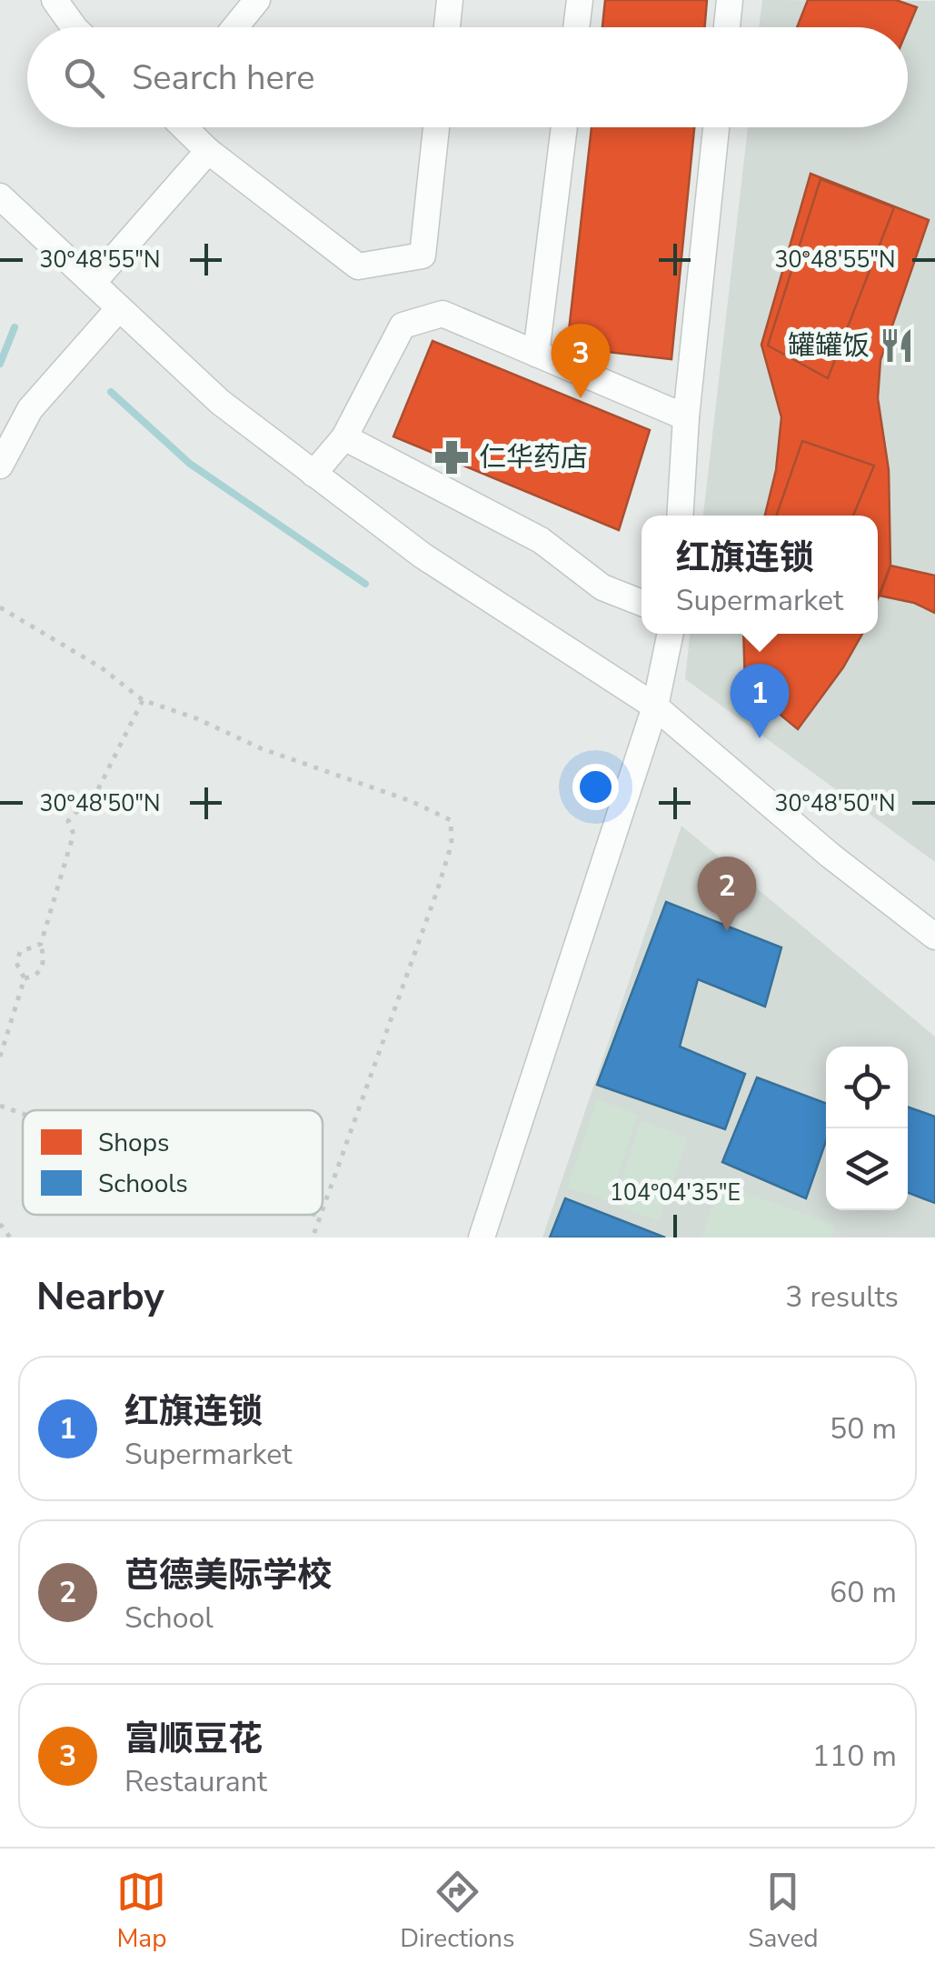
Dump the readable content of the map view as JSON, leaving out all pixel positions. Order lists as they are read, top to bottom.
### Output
{
  "places": {
    "restaurant": ["罐罐饭"],
    "pharmacy": ["仁华药店"]
  },
  "legend": ["Shops", "Schools"],
  "page": {
    "search": "Search here",
    "pins": ["3", "1", "2"],
    "popup": ["红旗连锁", "Supermarket"],
    "heading": ["Nearby", "3 results"],
    "list": [
      {
        "mark": "1",
        "name": "红旗连锁",
        "note": "Supermarket",
        "value": "50 m"
      },
      {
        "mark": "2",
        "name": "芭德美际学校",
        "note": "School",
        "value": "60 m"
      },
      {
        "mark": "3",
        "name": "富顺豆花",
        "note": "Restaurant",
        "value": "110 m"
      }
    ],
    "nav": ["Map", "Directions", "Saved"]
  },
  "coordinates": ["30°48'55\"N", "30°48'50\"N", "104°04'35\"E"]
}
